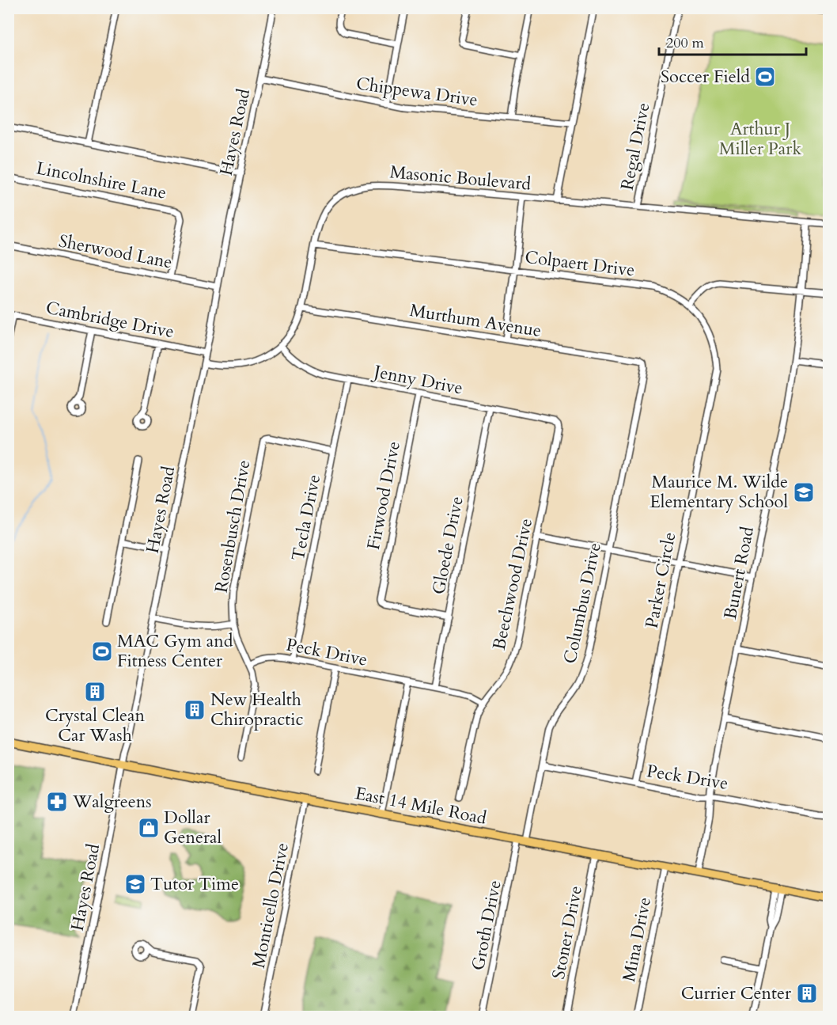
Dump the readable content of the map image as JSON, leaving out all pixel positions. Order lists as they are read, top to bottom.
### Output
{
  "streets": {
    "main road": ["East 14 Mile Road"],
    "street": [
      "Chippewa Drive",
      "Hayes Road",
      "Regal Drive",
      "Masonic Boulevard",
      "Lincolnshire Lane",
      "Sherwood Lane",
      "Colpaert Drive",
      "Cambridge Drive",
      "Murthum Avenue",
      "Jenny Drive",
      "Firwood Drive",
      "Tecla Drive",
      "Rosenbusch Drive",
      "Gloede Drive",
      "Bunert Road",
      "Parker Circle",
      "Beechwood Drive",
      "Columbus Drive",
      "Peck Drive",
      "Monticello Drive",
      "Groth Drive",
      "Stoner Drive",
      "Mina Drive"
    ]
  },
  "crossings": [
    ["Chippewa Drive", "Hayes Road"],
    ["Hayes Road", "Masonic Boulevard"],
    ["Hayes Road", "Sherwood Lane"],
    ["Hayes Road", "Cambridge Drive"],
    ["Hayes Road", "East 14 Mile Road"],
    ["Regal Drive", "Masonic Boulevard"],
    ["Masonic Boulevard", "Colpaert Drive"],
    ["Masonic Boulevard", "Murthum Avenue"],
    ["Masonic Boulevard", "Jenny Drive"],
    ["Masonic Boulevard", "Bunert Road"],
    ["Lincolnshire Lane", "Sherwood Lane"],
    ["Colpaert Drive", "Parker Circle"],
    ["Murthum Avenue", "Columbus Drive"],
    ["Jenny Drive", "Firwood Drive"],
    ["Jenny Drive", "Tecla Drive"],
    ["Jenny Drive", "Gloede Drive"],
    ["Jenny Drive", "Beechwood Drive"],
    ["Firwood Drive", "Gloede Drive"],
    ["Tecla Drive", "Rosenbusch Drive"],
    ["Tecla Drive", "Peck Drive"],
    ["Rosenbusch Drive", "Peck Drive"],
    ["Gloede Drive", "Peck Drive"],
    ["Bunert Road", "Peck Drive"],
    ["Bunert Road", "East 14 Mile Road"],
    ["Parker Circle", "Peck Drive"],
    ["Beechwood Drive", "Peck Drive"],
    ["Columbus Drive", "Peck Drive"],
    ["Columbus Drive", "East 14 Mile Road"],
    ["East 14 Mile Road", "Monticello Drive"],
    ["East 14 Mile Road", "Groth Drive"],
    ["East 14 Mile Road", "Stoner Drive"],
    ["East 14 Mile Road", "Mina Drive"]
  ],
  "parks": ["Arthur J Miller Park"],
  "places": {
    "sports": ["Soccer Field", "MAC Gym and Fitness Center"],
    "school or university": ["Maurice M. Wilde Elementary School", "Tutor Time"],
    "building": ["Crystal Clean Car Wash", "New Health Chiropractic", "Currier Center"],
    "pharmacy": ["Walgreens"],
    "shop": ["Dollar General"]
  },
  "scale_bar": "200 m"
}
